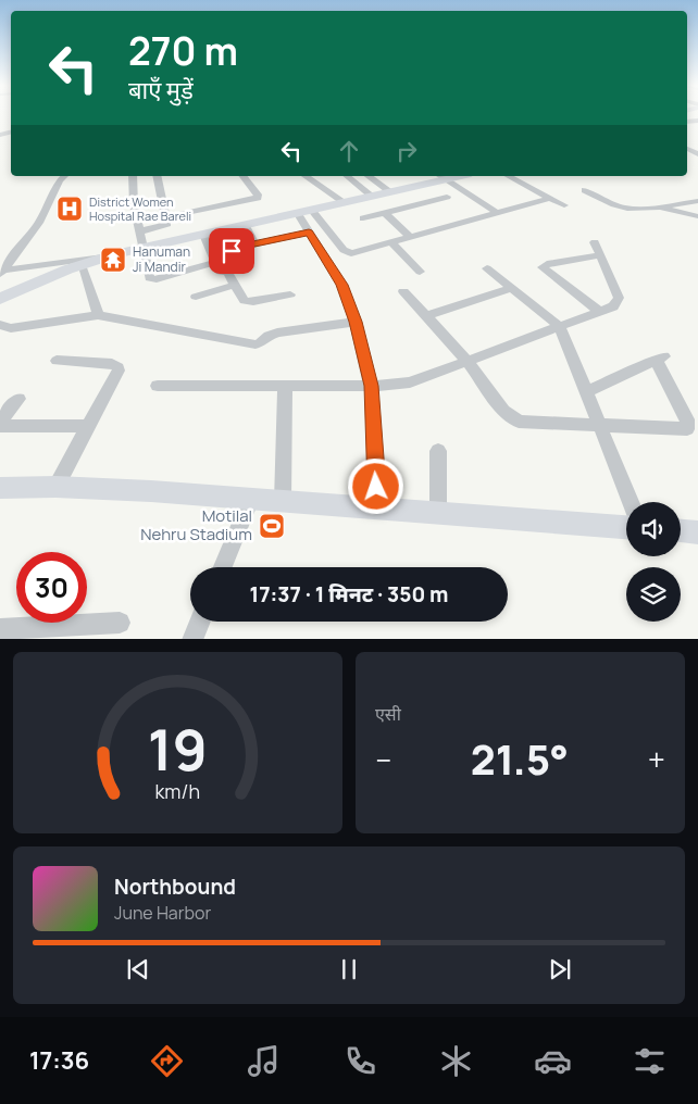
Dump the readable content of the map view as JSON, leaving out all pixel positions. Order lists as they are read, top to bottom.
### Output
{
  "places": {
    "hospital": ["District Women Hospital Rae Bareli"],
    "temple": ["Hanuman Ji Mandir"],
    "sports": ["Motilal Nehru Stadium"]
  },
  "page": {
    "turn": ["270 m", "बाएँ मुड़ें"],
    "limit": "30",
    "trip": "17:37 · 1 मिनट · 350 m",
    "tile": "एसी",
    "heat": ["−", "21.5°", "+"],
    "song": ["Northbound", "June Harbor"],
    "tabs": "17:36",
    "gauge": ["19", "km/h"]
  }
}
